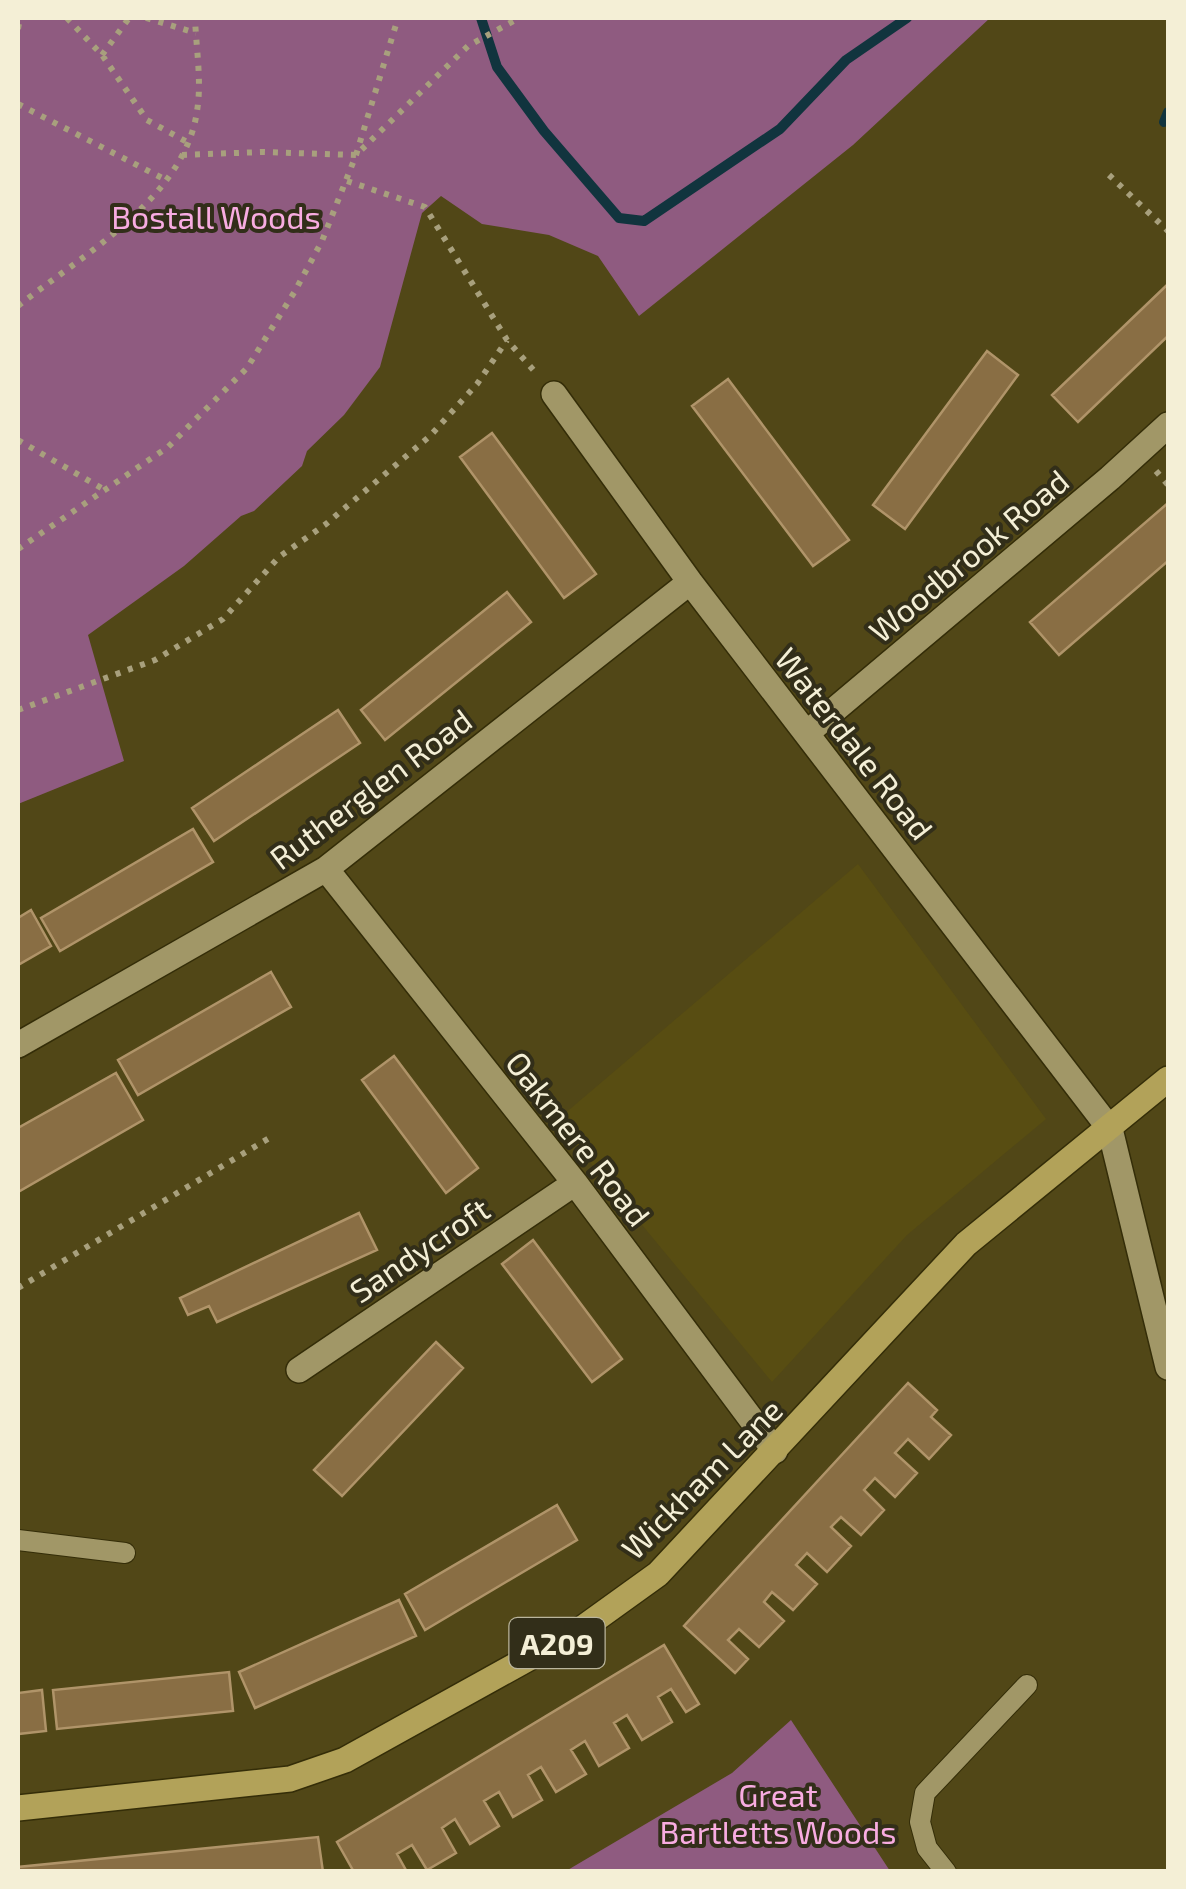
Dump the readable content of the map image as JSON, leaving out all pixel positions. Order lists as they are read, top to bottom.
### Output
{
  "streets": {
    "main road": ["Wickham Lane", "A209"],
    "street": [
      "Woodbrook Road",
      "Waterdale Road",
      "Rutherglen Road",
      "Oakmere Road",
      "Sandycroft"
    ]
  },
  "crossings": [
    ["Woodbrook Road", "Waterdale Road"],
    ["Waterdale Road", "Rutherglen Road"],
    ["Waterdale Road", "Wickham Lane"],
    ["Rutherglen Road", "Oakmere Road"],
    ["Oakmere Road", "Sandycroft"],
    ["Oakmere Road", "Wickham Lane"]
  ],
  "parks": ["Bostall Woods", "Great Bartletts Woods"]
}
